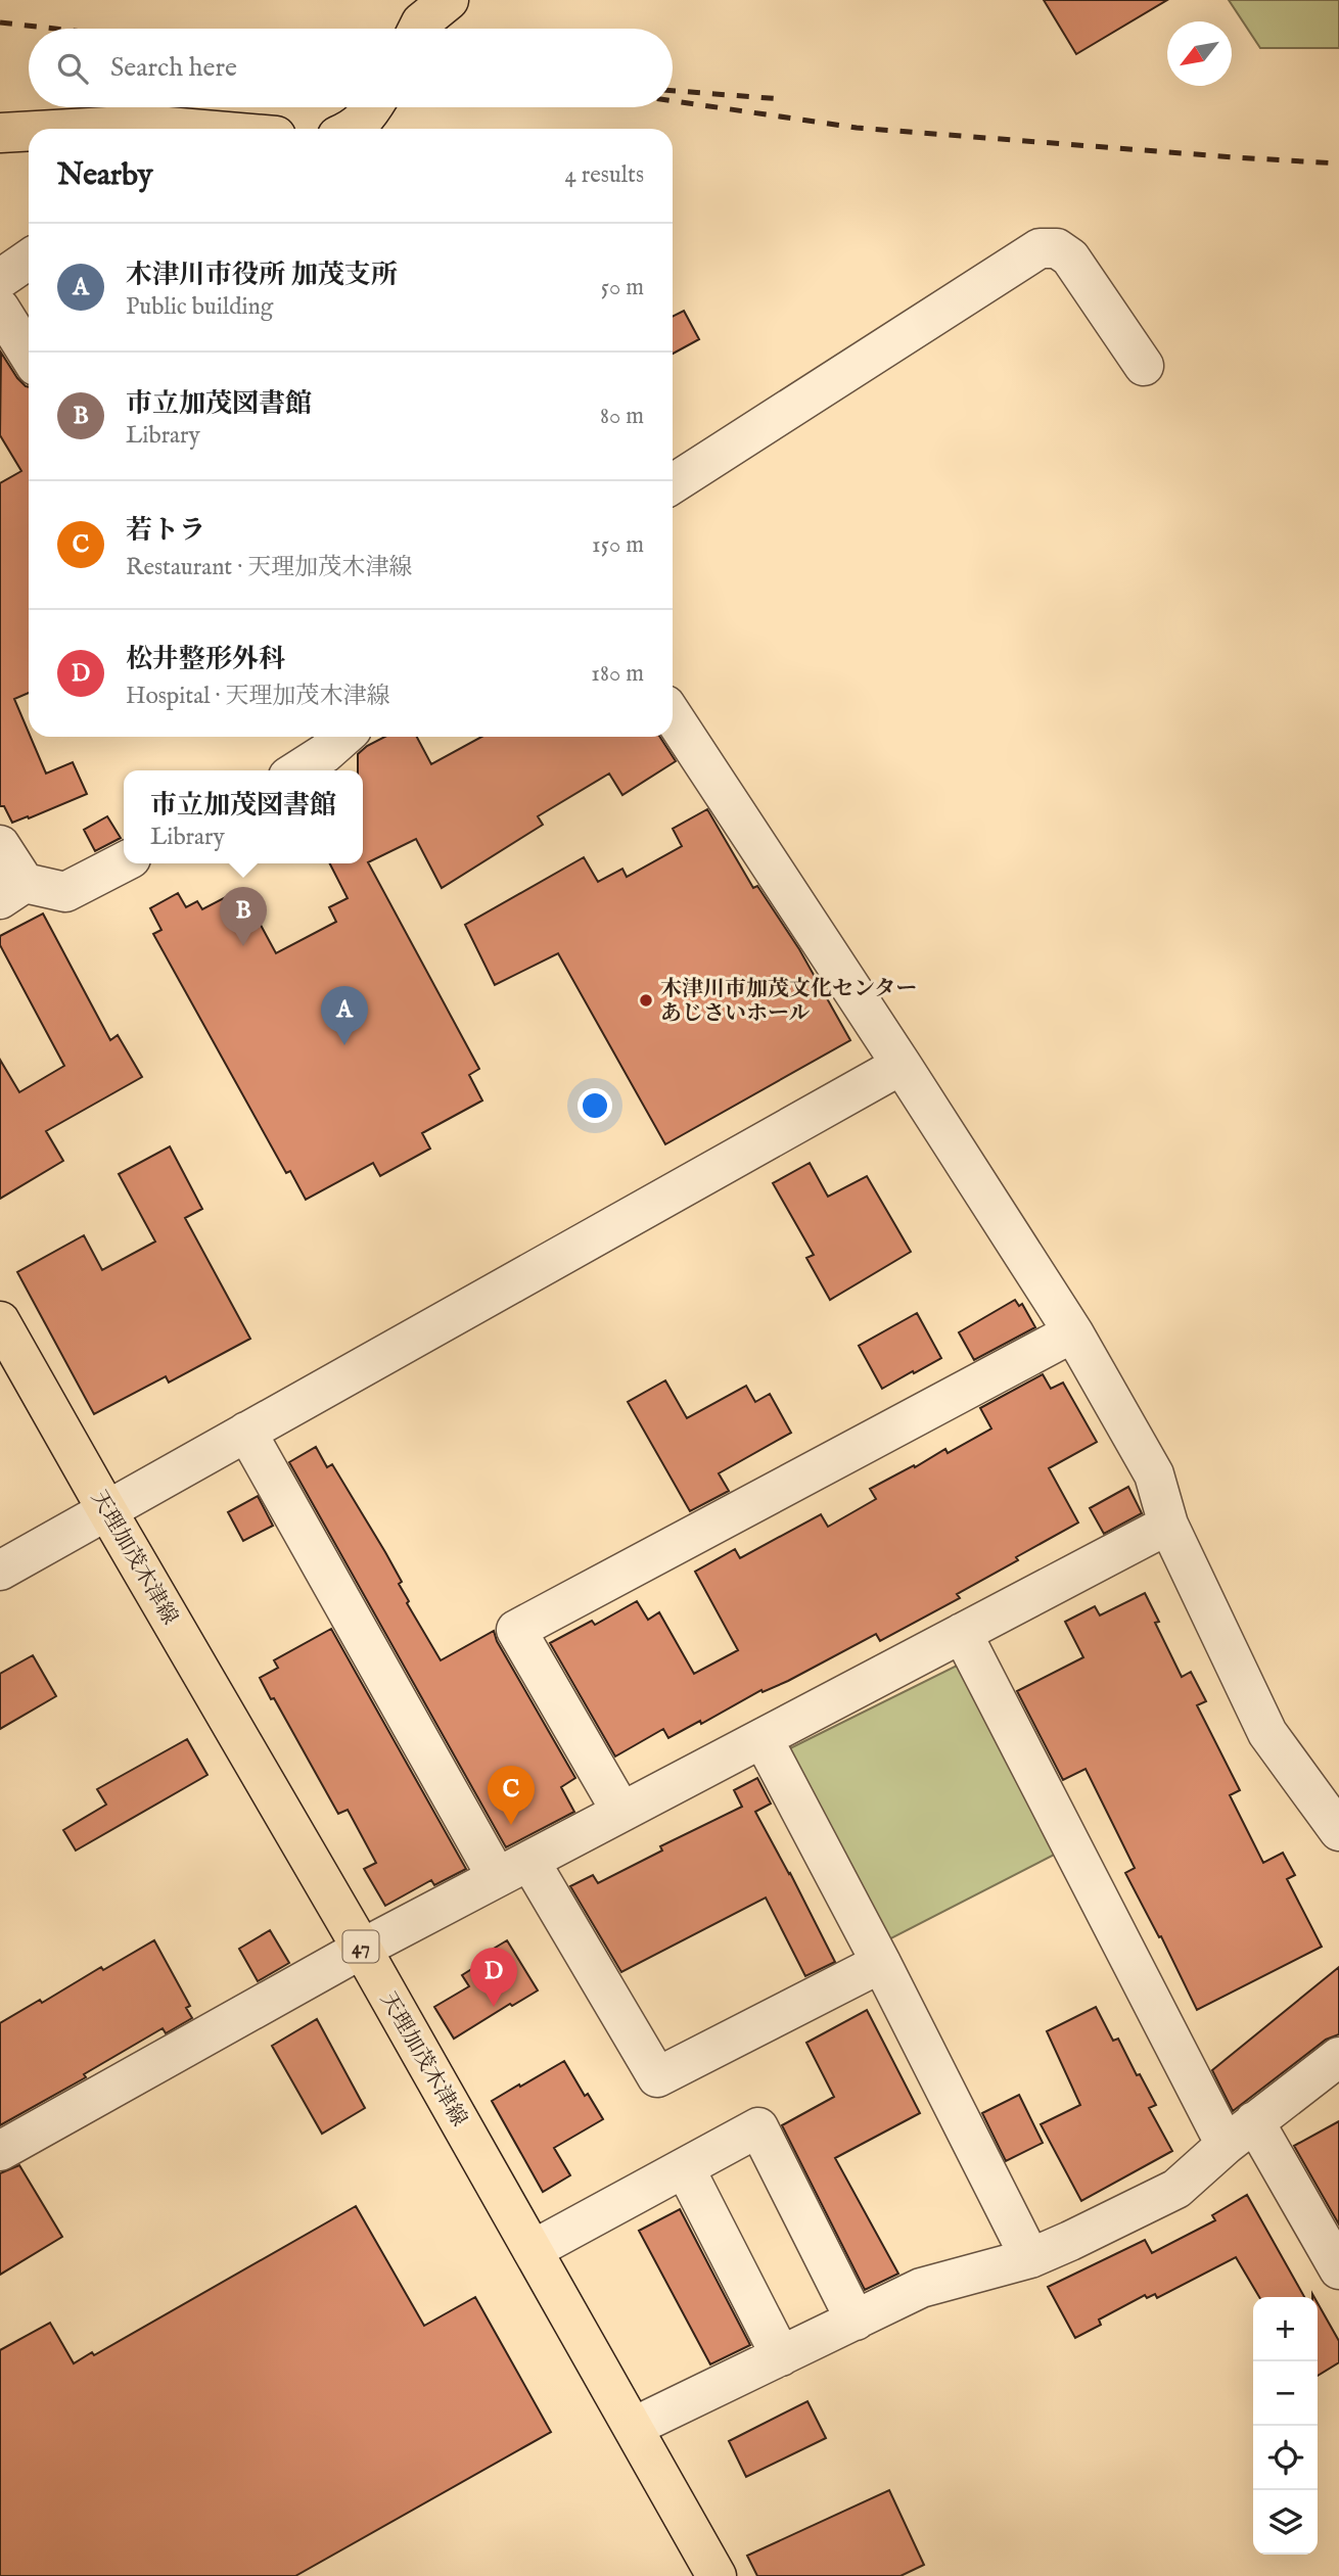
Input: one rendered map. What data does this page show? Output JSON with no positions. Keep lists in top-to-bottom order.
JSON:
{
  "streets": {
    "main road": ["天理加茂木津線", "47"]
  },
  "places": ["木津川市加茂文化センター あじさいホール"],
  "north": "bottom left",
  "page": {
    "search": "Search here",
    "heading": ["Nearby", "4 results"],
    "list": [
      {
        "mark": "A",
        "name": "木津川市役所 加茂支所",
        "note": "Public building",
        "value": "50 m"
      },
      {
        "mark": "B",
        "name": "市立加茂図書館",
        "note": "Library",
        "value": "80 m"
      },
      {
        "mark": "C",
        "name": "若トラ",
        "note": "Restaurant · 天理加茂木津線",
        "value": "150 m"
      },
      {
        "mark": "D",
        "name": "松井整形外科",
        "note": "Hospital · 天理加茂木津線",
        "value": "180 m"
      }
    ],
    "popup": ["市立加茂図書館", "Library"],
    "pins": [
      "B",
      "A",
      "C",
      "D"
    ],
    "map_buttons": ["+", "−"]
  }
}
